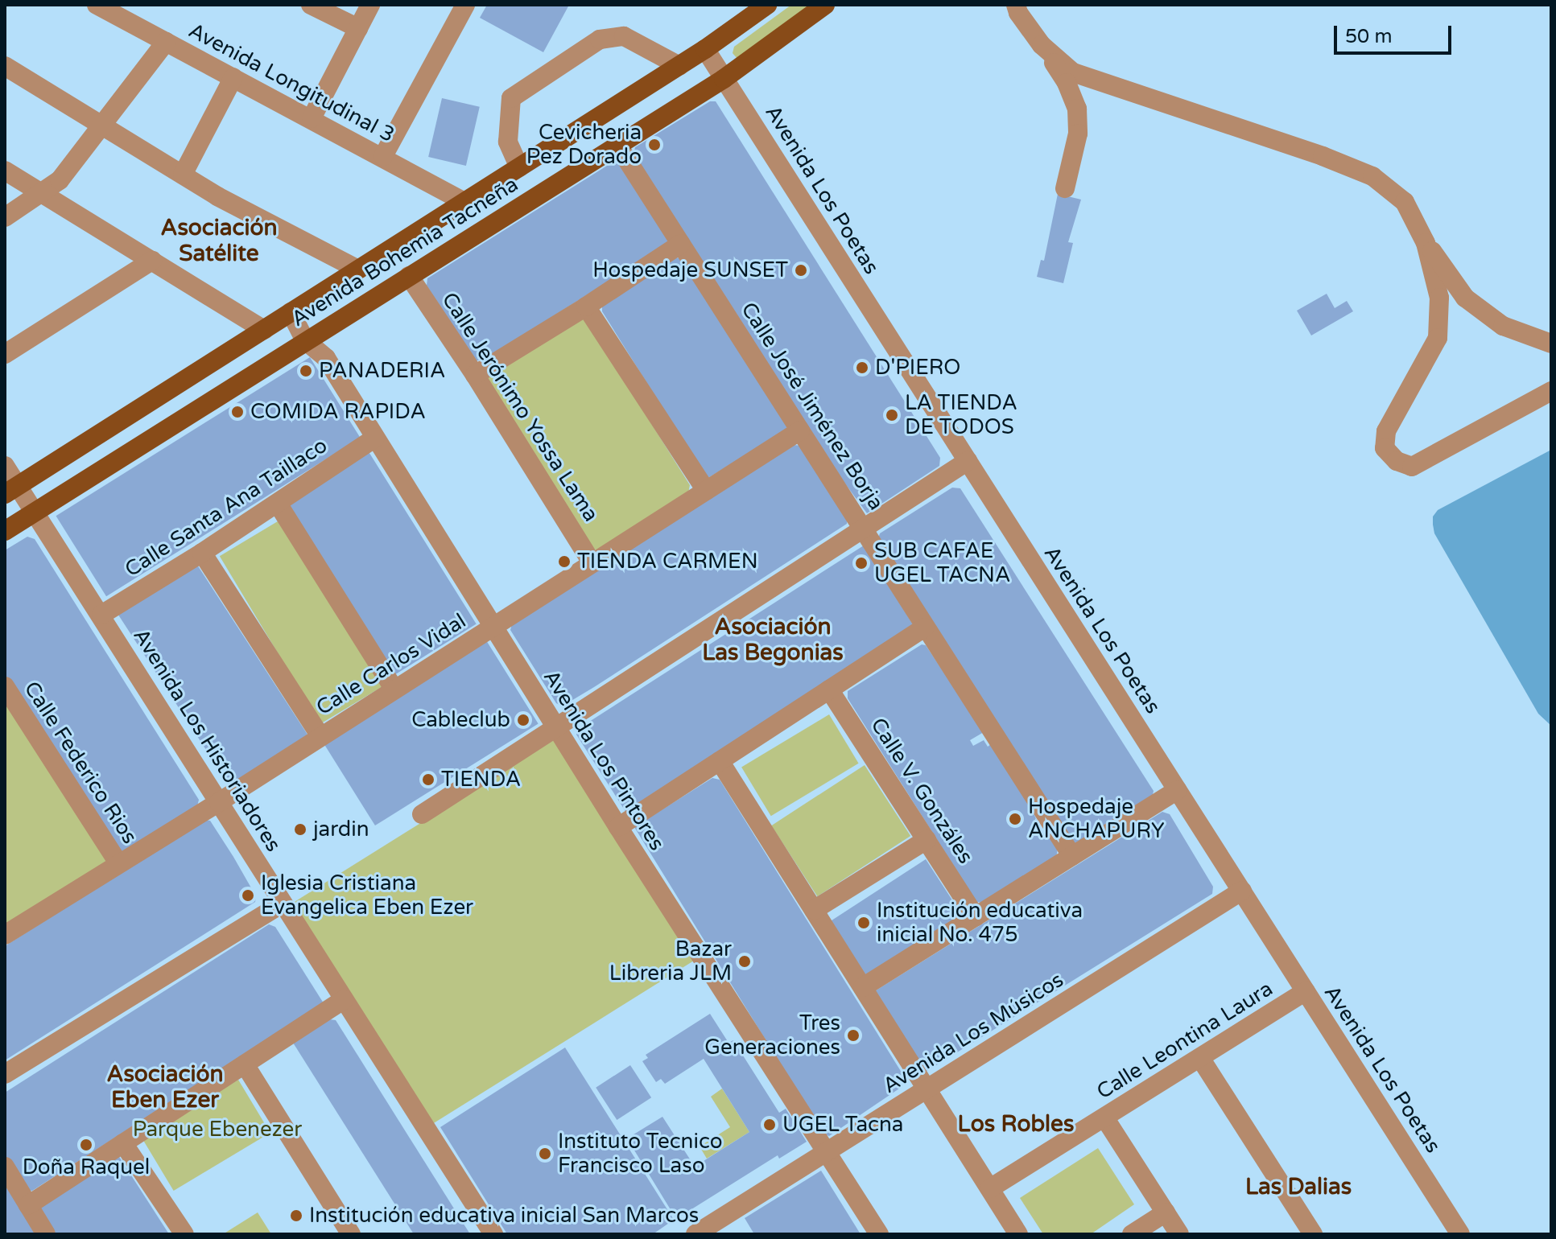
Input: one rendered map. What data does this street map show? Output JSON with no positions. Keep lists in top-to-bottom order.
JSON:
{
  "streets": {
    "main road": ["Avenida Bohemia Tacneña"],
    "street": [
      "Avenida Longitudinal 3",
      "Avenida Los Poetas",
      "Calle José Jiménez Borja",
      "Calle Jerónimo Yossa Lama",
      "Calle Santa Ana Taillaco",
      "Calle Carlos Vidal",
      "Avenida Los Historiadores",
      "Avenida Los Pintores",
      "Calle Federico Rios",
      "Calle V. Gonzáles",
      "Avenida Los Músicos",
      "Calle Leontina Laura"
    ]
  },
  "crossings": [
    ["Avenida Longitudinal 3", "Avenida Bohemia Tacneña"],
    ["Avenida Los Poetas", "Avenida Bohemia Tacneña"],
    ["Avenida Los Poetas", "Avenida Los Músicos"],
    ["Avenida Los Poetas", "Calle Leontina Laura"],
    ["Avenida Bohemia Tacneña", "Calle José Jiménez Borja"],
    ["Avenida Bohemia Tacneña", "Calle Jerónimo Yossa Lama"],
    ["Avenida Bohemia Tacneña", "Avenida Los Historiadores"],
    ["Avenida Bohemia Tacneña", "Avenida Los Pintores"],
    ["Calle José Jiménez Borja", "Calle Carlos Vidal"],
    ["Calle Jerónimo Yossa Lama", "Calle Carlos Vidal"],
    ["Calle Santa Ana Taillaco", "Avenida Los Historiadores"],
    ["Calle Santa Ana Taillaco", "Avenida Los Pintores"],
    ["Calle Carlos Vidal", "Avenida Los Historiadores"],
    ["Calle Carlos Vidal", "Avenida Los Pintores"],
    ["Calle Carlos Vidal", "Calle Federico Rios"],
    ["Avenida Los Pintores", "Avenida Los Músicos"]
  ],
  "districts": [
    "Asociación Satélite",
    "Asociación Las Begonias",
    "Asociación Eben Ezer",
    "Los Robles",
    "Las Dalias"
  ],
  "parks": ["Parque Ebenezer"],
  "places": [
    "Cevicheria Pez Dorado",
    "Hospedaje SUNSET",
    "D'PIERO",
    "PANADERIA",
    "COMIDA RAPIDA",
    "LA TIENDA DE TODOS",
    "TIENDA CARMEN",
    "SUB CAFAE UGEL TACNA",
    "Cableclub",
    "TIENDA",
    "Hospedaje ANCHAPURY",
    "jardin",
    "Iglesia Cristiana Evangelica Eben Ezer",
    "Institución educativa inicial No. 475",
    "Bazar Libreria JLM",
    "Tres Generaciones",
    "UGEL Tacna",
    "Doña Raquel",
    "Instituto Tecnico Francisco Laso",
    "Institución educativa inicial San Marcos"
  ],
  "scale_bar": "50 m"
}
